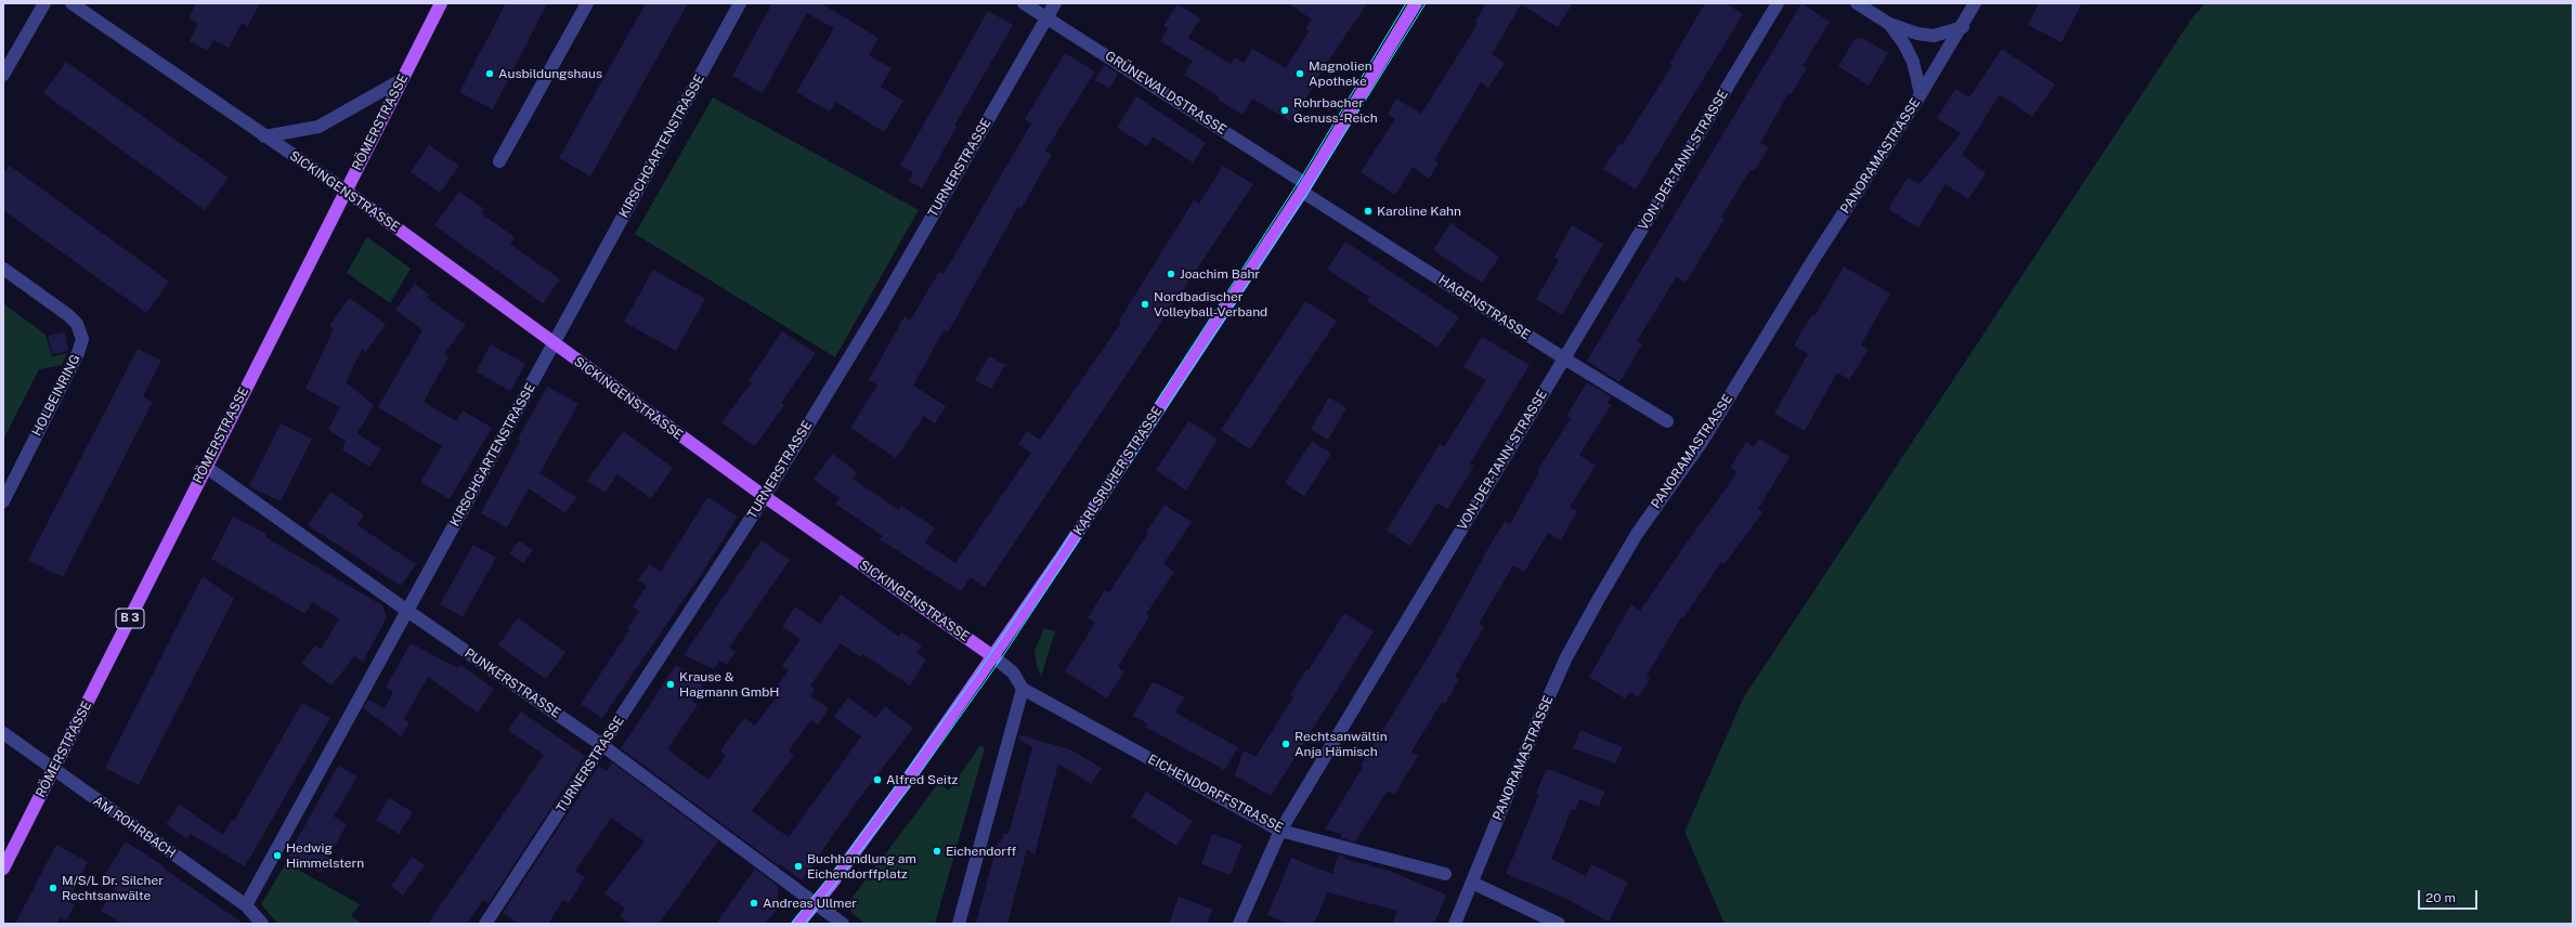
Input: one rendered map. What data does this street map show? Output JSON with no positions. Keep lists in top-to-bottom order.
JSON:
{
  "streets": {
    "main road": [
      "RÖMERSTRASSE",
      "SICKINGENSTRASSE",
      "KARLSRUHER STRASSE",
      "B 3"
    ],
    "street": [
      "GRÜNEWALDSTRASSE",
      "KIRSCHGARTENSTRASSE",
      "PANORAMASTRASSE",
      "VON-DER-TANN-STRASSE",
      "TURNERSTRASSE",
      "HAGENSTRASSE",
      "HOLBEINRING",
      "PUNKERSTRASSE",
      "EICHENDORFFSTRASSE",
      "AM ROHRBACH"
    ]
  },
  "crossings": [
    ["GRÜNEWALDSTRASSE", "TURNERSTRASSE"],
    ["GRÜNEWALDSTRASSE", "HAGENSTRASSE"],
    ["GRÜNEWALDSTRASSE", "KARLSRUHER STRASSE"],
    ["RÖMERSTRASSE", "SICKINGENSTRASSE"],
    ["RÖMERSTRASSE", "PUNKERSTRASSE"],
    ["RÖMERSTRASSE", "AM ROHRBACH"],
    ["KIRSCHGARTENSTRASSE", "SICKINGENSTRASSE"],
    ["KIRSCHGARTENSTRASSE", "PUNKERSTRASSE"],
    ["KIRSCHGARTENSTRASSE", "AM ROHRBACH"],
    ["VON-DER-TANN-STRASSE", "HAGENSTRASSE"],
    ["VON-DER-TANN-STRASSE", "EICHENDORFFSTRASSE"],
    ["TURNERSTRASSE", "SICKINGENSTRASSE"],
    ["TURNERSTRASSE", "PUNKERSTRASSE"],
    ["SICKINGENSTRASSE", "KARLSRUHER STRASSE"],
    ["HAGENSTRASSE", "KARLSRUHER STRASSE"],
    ["KARLSRUHER STRASSE", "PUNKERSTRASSE"]
  ],
  "places": [
    "Ausbildungshaus",
    "Magnolien Apotheke",
    "Rohrbacher Genuss-Reich",
    "Karoline Kahn",
    "Joachim Bahr",
    "Nordbadischer Volleyball-Verband",
    "Krause & Hagmann GmbH",
    "Rechtsanwältin Anja Hämisch",
    "Alfred Seitz",
    "Eichendorff",
    "Hedwig Himmelstern",
    "Buchhandlung am Eichendorffplatz",
    "M/S/L Dr. Silcher Rechtsanwälte",
    "Andreas Ullmer"
  ],
  "scale_bar": "20 m"
}
